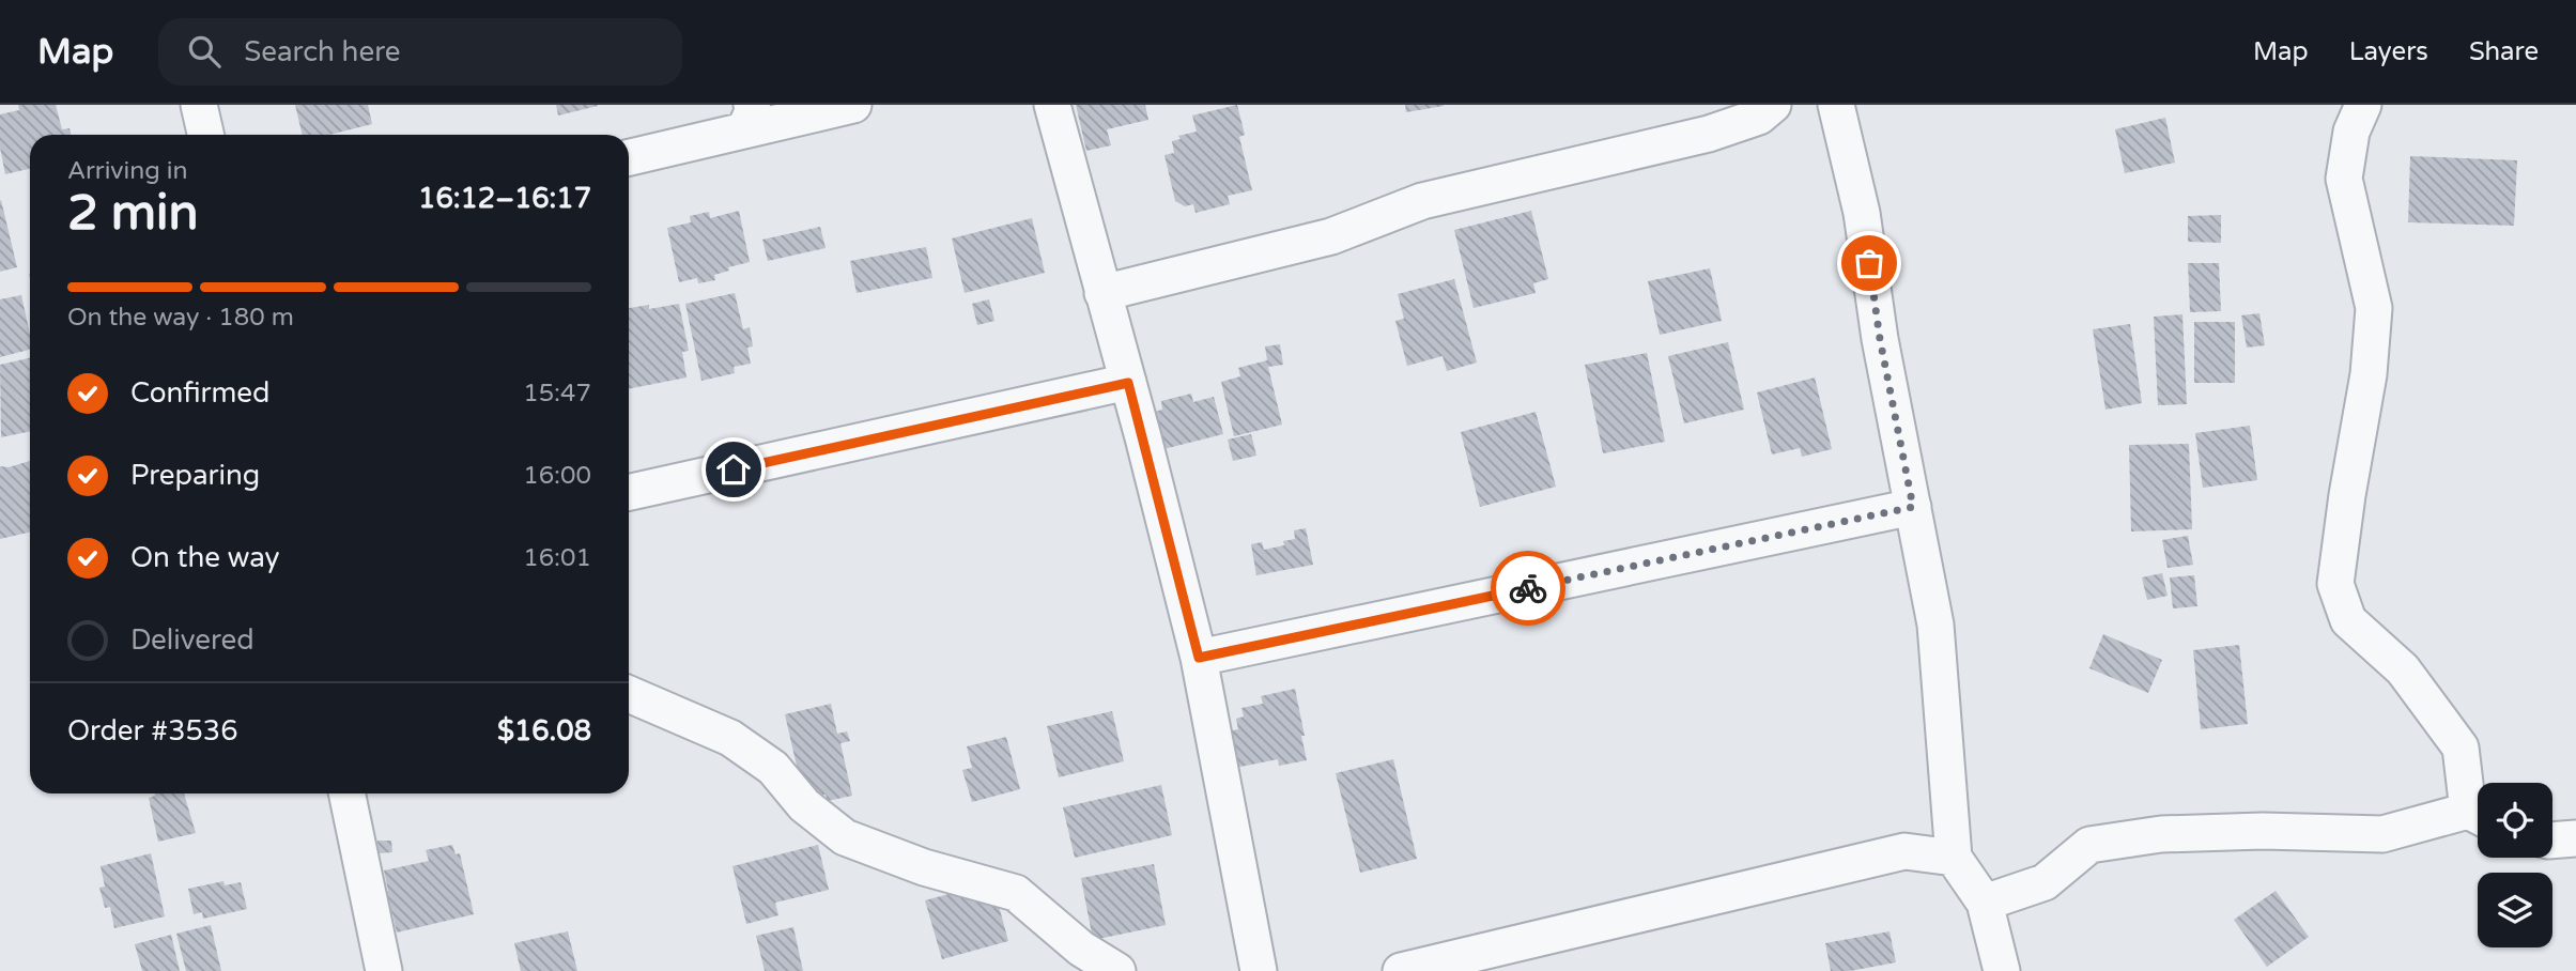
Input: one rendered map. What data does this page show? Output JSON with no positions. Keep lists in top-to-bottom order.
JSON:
{
  "page": {
    "header": "Map",
    "search": "Search here",
    "nav": ["Map", "Layers", "Share"],
    "heading": ["2 min", "Arriving in", "16:12–16:17"],
    "panel": ["Order #3536", "$16.08"],
    "bar": "On the way · 180 m",
    "list": [
      ["Confirmed", "15:47"],
      ["Preparing", "16:00"],
      ["On the way", "16:01"],
      "Delivered"
    ]
  }
}
